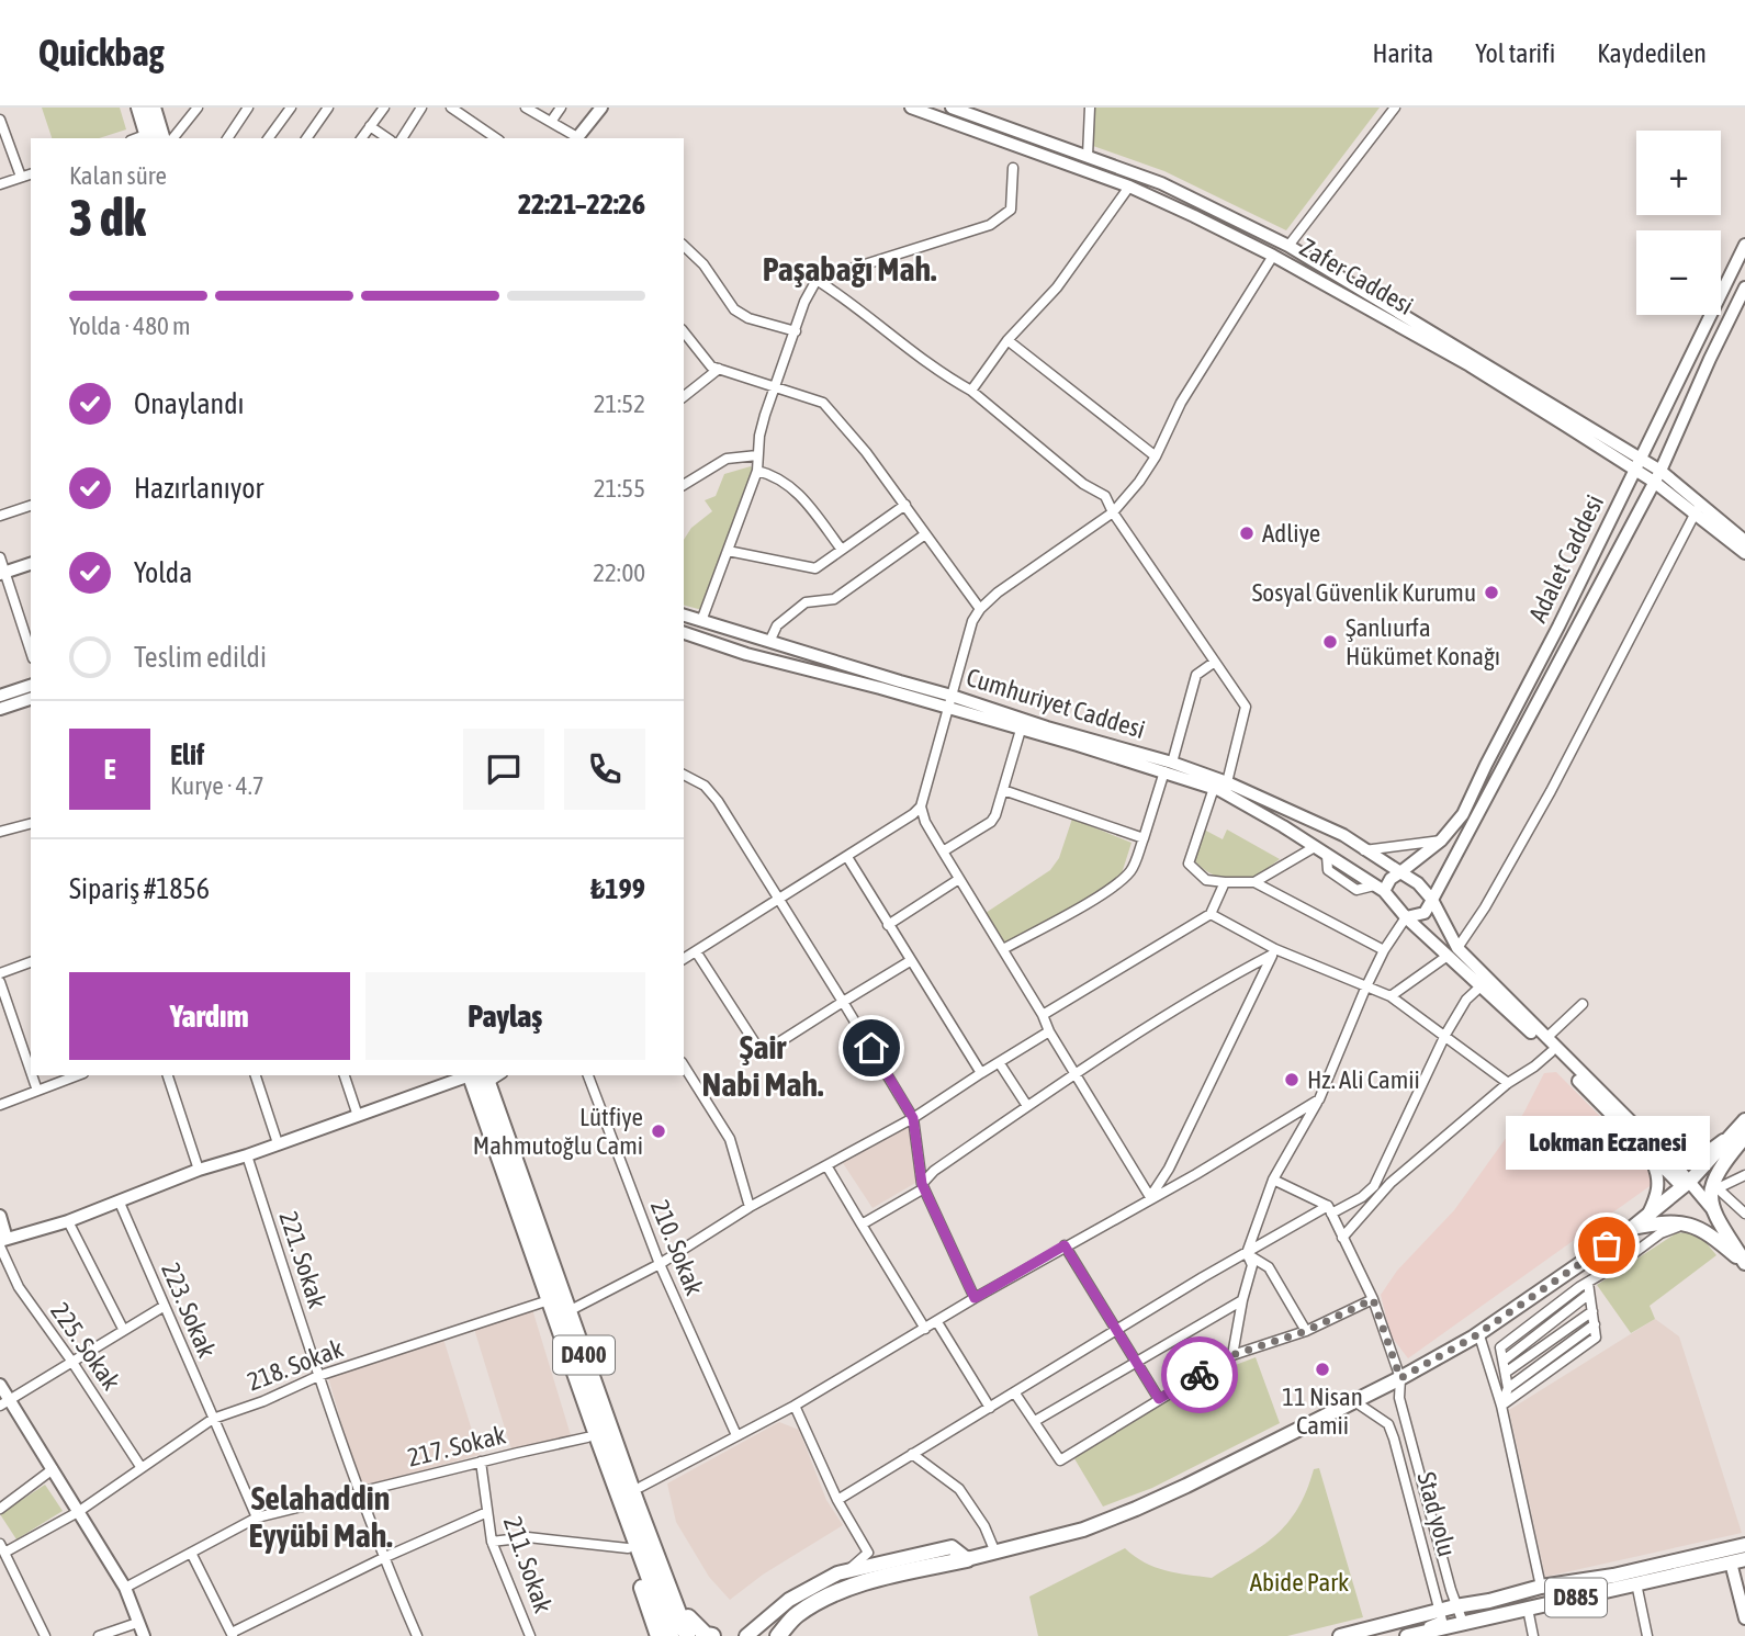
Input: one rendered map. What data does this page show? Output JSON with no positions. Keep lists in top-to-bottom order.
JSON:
{
  "streets": {
    "highway": ["D400"],
    "main road": [
      "Zafer Caddesi",
      "Adalet Caddesi",
      "Cumhuriyet Caddesi",
      "D885"
    ],
    "street": [
      "210. Sokak",
      "221. Sokak",
      "223. Sokak",
      "225. Sokak",
      "218. Sokak",
      "217. Sokak",
      "Stad yolu",
      "211. Sokak"
    ]
  },
  "crossings": [
    ["Zafer Caddesi", "Adalet Caddesi"],
    ["Adalet Caddesi", "Cumhuriyet Caddesi"],
    ["221. Sokak", "218. Sokak"],
    ["221. Sokak", "217. Sokak"],
    ["223. Sokak", "218. Sokak"],
    ["223. Sokak", "217. Sokak"],
    ["225. Sokak", "218. Sokak"],
    ["D400", "218. Sokak"],
    ["217. Sokak", "211. Sokak"]
  ],
  "districts": ["Paşabağı Mah.", "Şair Nabi Mah.", "Selahaddin Eyyübi Mah."],
  "parks": ["Abide Park"],
  "places": [
    "Adliye",
    "Sosyal Güvenlik Kurumu",
    "Şanlıurfa Hükümet Konağı",
    "Hz. Ali Camii",
    "Lütfiye Mahmutoğlu Cami",
    "Lokman Eczanesi",
    "11 Nisan Camii"
  ],
  "page": {
    "header": "Quickbag",
    "nav": ["Harita", "Yol tarifi", "Kaydedilen"],
    "map_buttons": ["+", "−"],
    "heading": ["3 dk", "Kalan süre", "22:21–22:26"],
    "panel": [
      "Elif",
      "Kurye · 4.7",
      "Sipariş #1856",
      "₺199"
    ],
    "bar": "Yolda · 480 m",
    "list": [
      ["Onaylandı", "21:52"],
      ["Hazırlanıyor", "21:55"],
      ["Yolda", "22:00"],
      "Teslim edildi"
    ],
    "round": "E",
    "buttons": ["Yardım", "Paylaş"],
    "bubble": "Lokman Eczanesi"
  }
}
